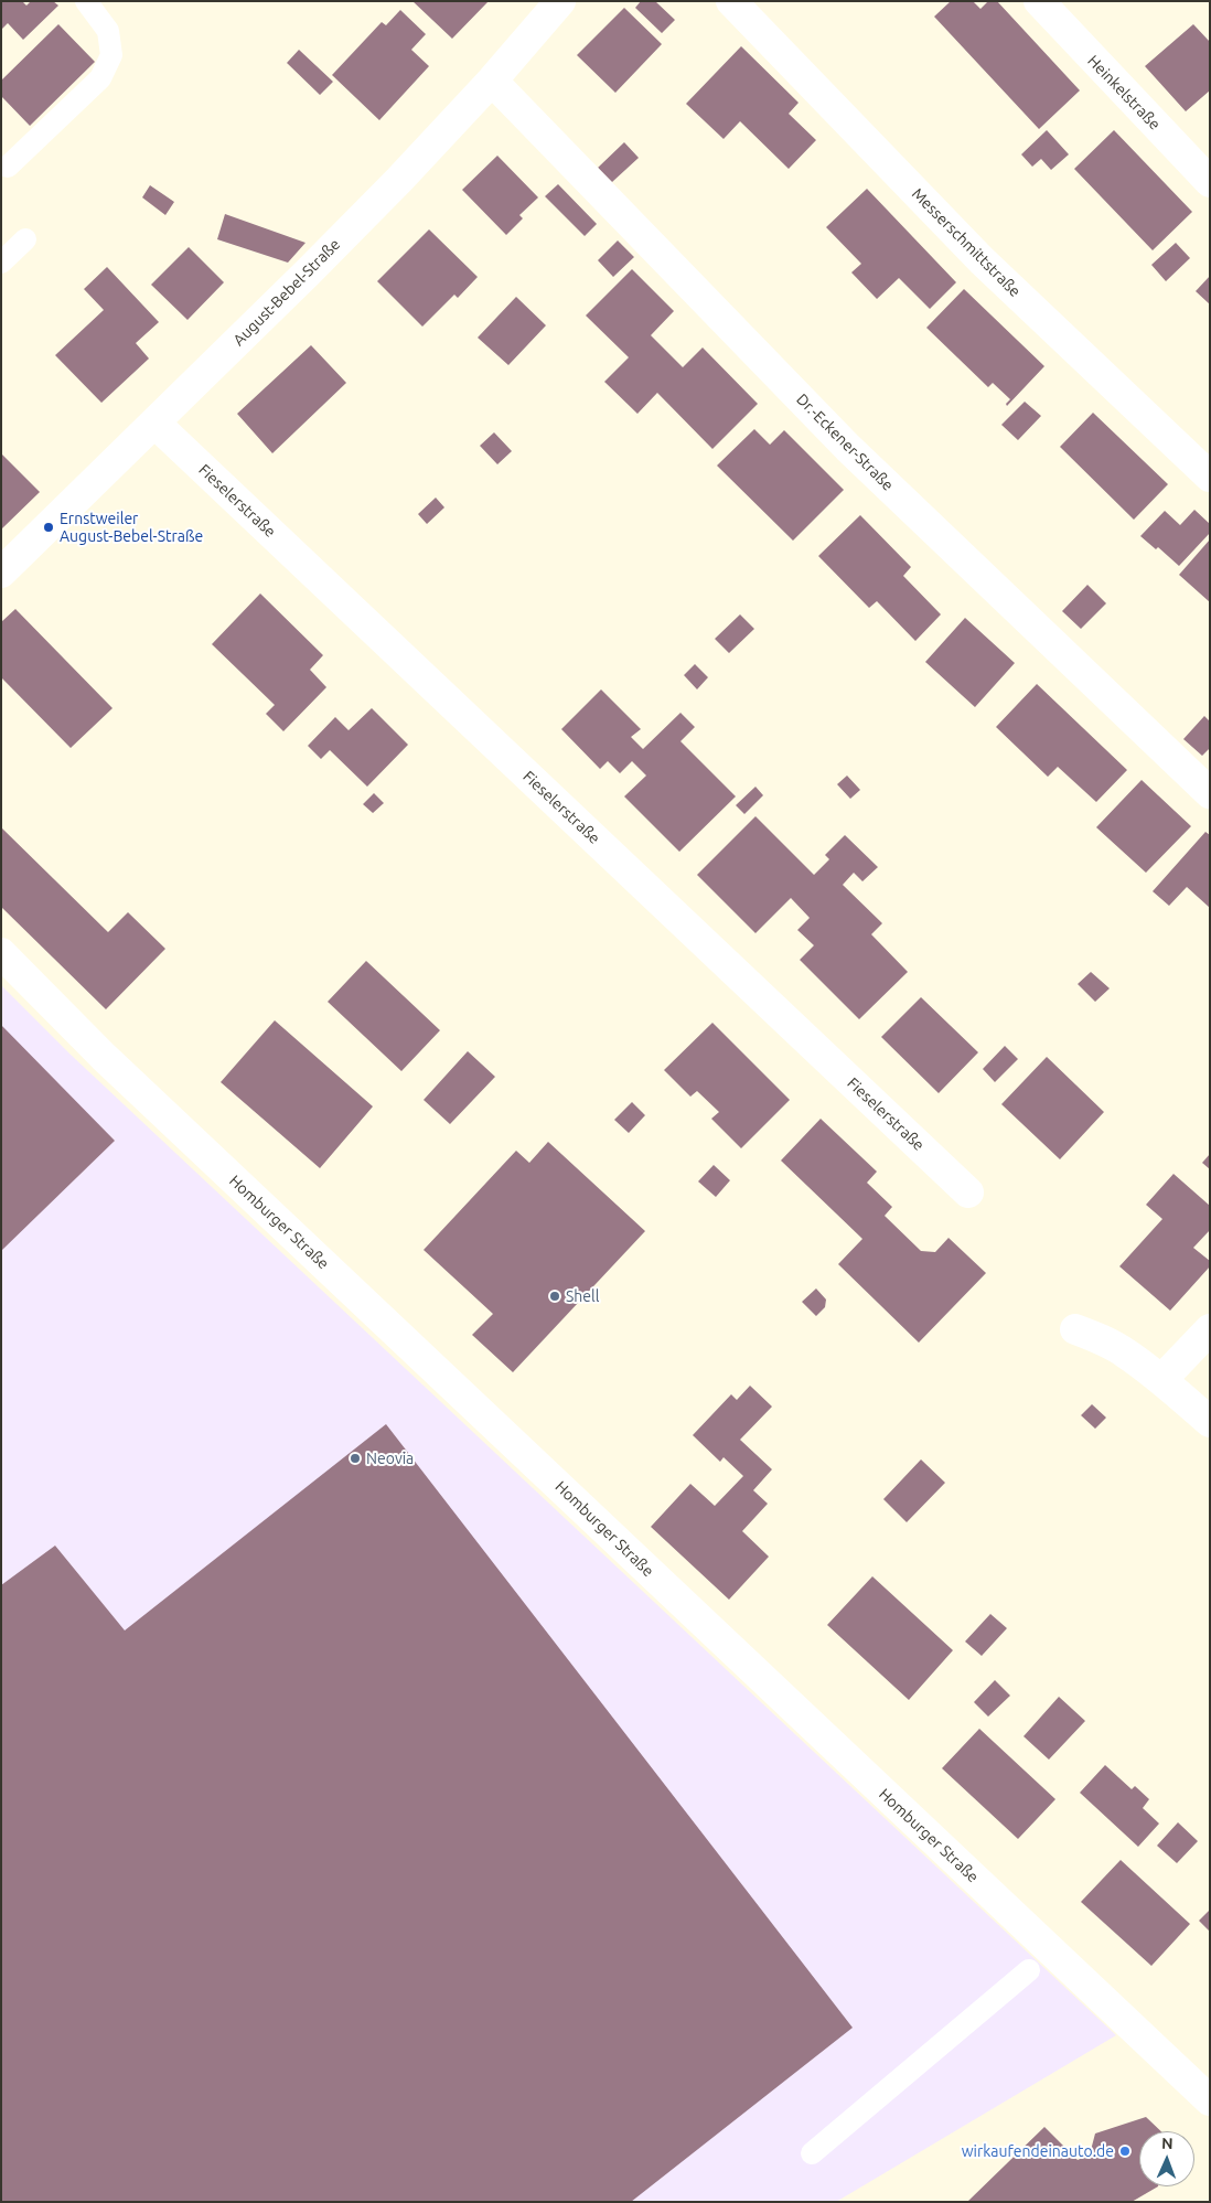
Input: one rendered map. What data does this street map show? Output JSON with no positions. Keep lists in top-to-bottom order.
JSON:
{
  "streets": {
    "street": [
      "Heinkelstraße",
      "Messerschmittstraße",
      "August-Bebel-Straße",
      "Dr.-Eckener-Straße",
      "Fieselerstraße",
      "Homburger Straße"
    ]
  },
  "crossings": [
    ["August-Bebel-Straße", "Dr.-Eckener-Straße"],
    ["August-Bebel-Straße", "Fieselerstraße"]
  ],
  "places": [
    "Ernstweiler August-Bebel-Straße",
    "Shell",
    "Neovia",
    "wirkaufendeinauto.de"
  ],
  "north": "top"
}
